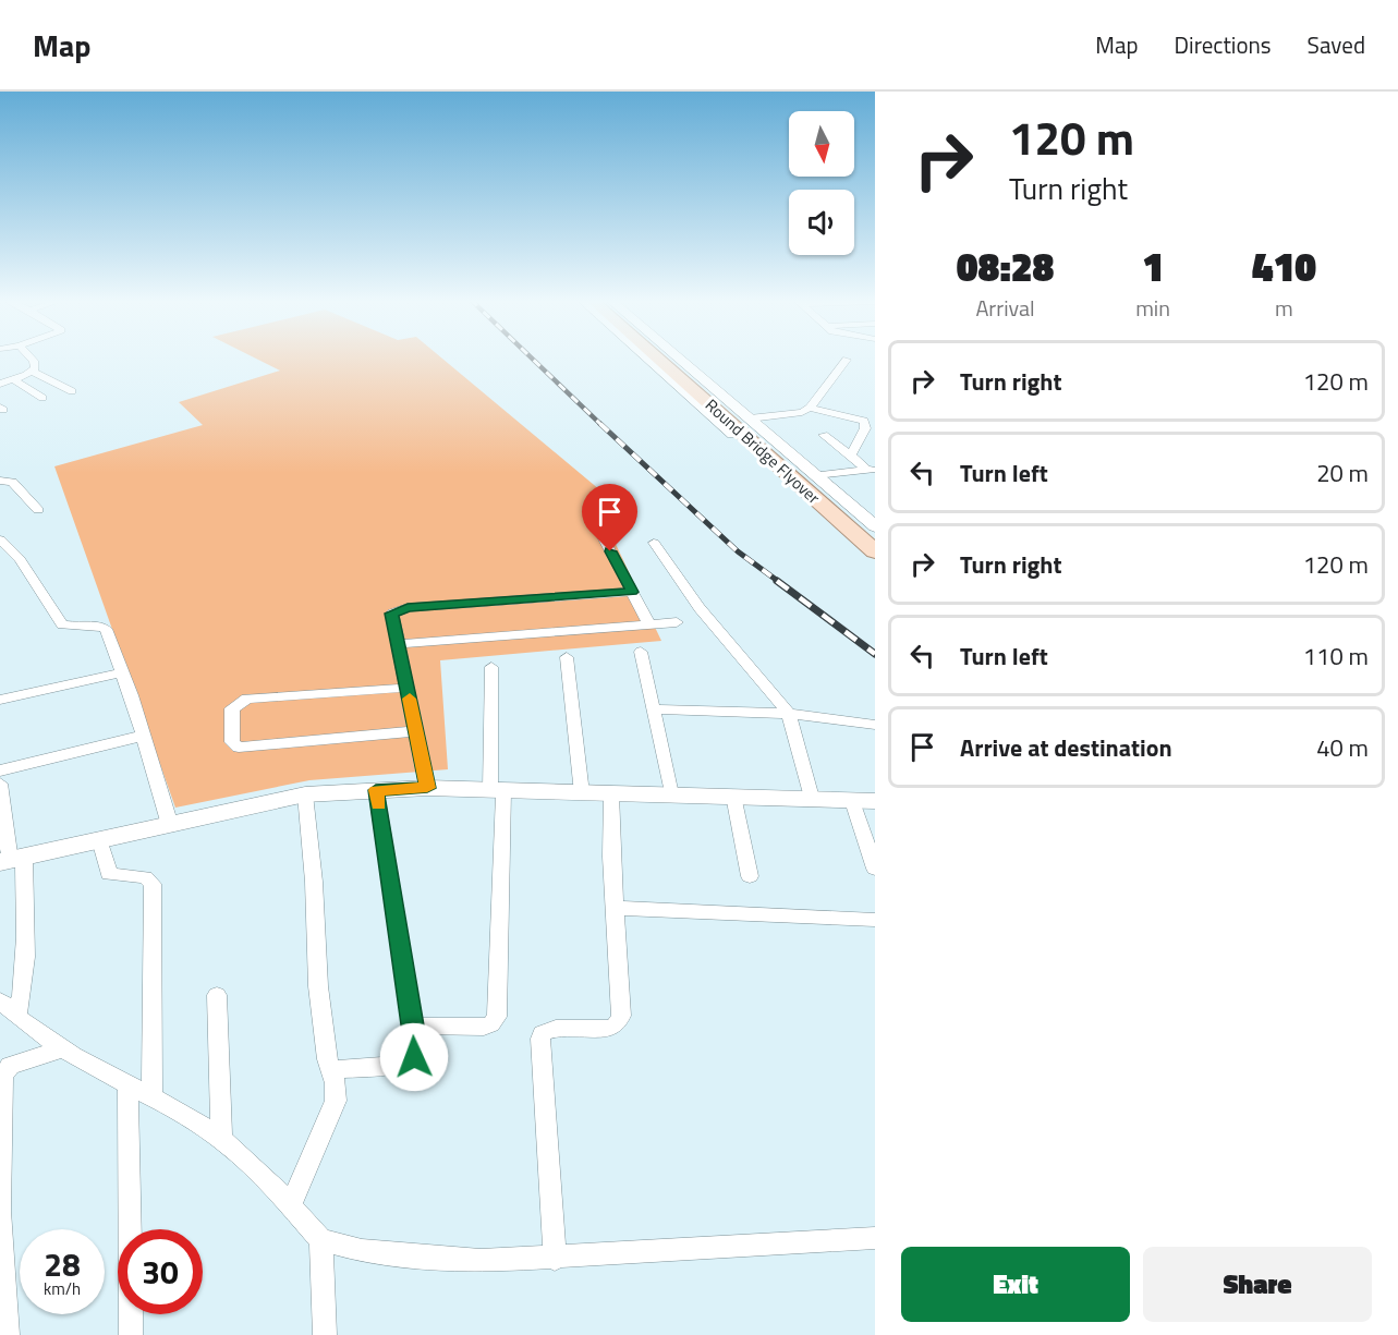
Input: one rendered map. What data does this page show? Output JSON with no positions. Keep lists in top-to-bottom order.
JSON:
{
  "streets": {
    "main road": ["Round Bridge Flyover"]
  },
  "north": "bottom",
  "page": {
    "header": "Map",
    "nav": ["Map", "Directions", "Saved"],
    "turn": ["120 m", "Turn right"],
    "eta": [
      "08:28",
      "Arrival",
      "1",
      "min",
      "410",
      "m"
    ],
    "list": [
      {
        "name": "Turn right",
        "value": "120 m"
      },
      {
        "name": "Turn left",
        "value": "20 m"
      },
      {
        "name": "Turn right",
        "value": "120 m"
      },
      {
        "name": "Turn left",
        "value": "110 m"
      },
      {
        "name": "Arrive at destination",
        "value": "40 m"
      }
    ],
    "speed": "28 km/h",
    "limit": "30",
    "buttons": ["Exit", "Share"]
  }
}
